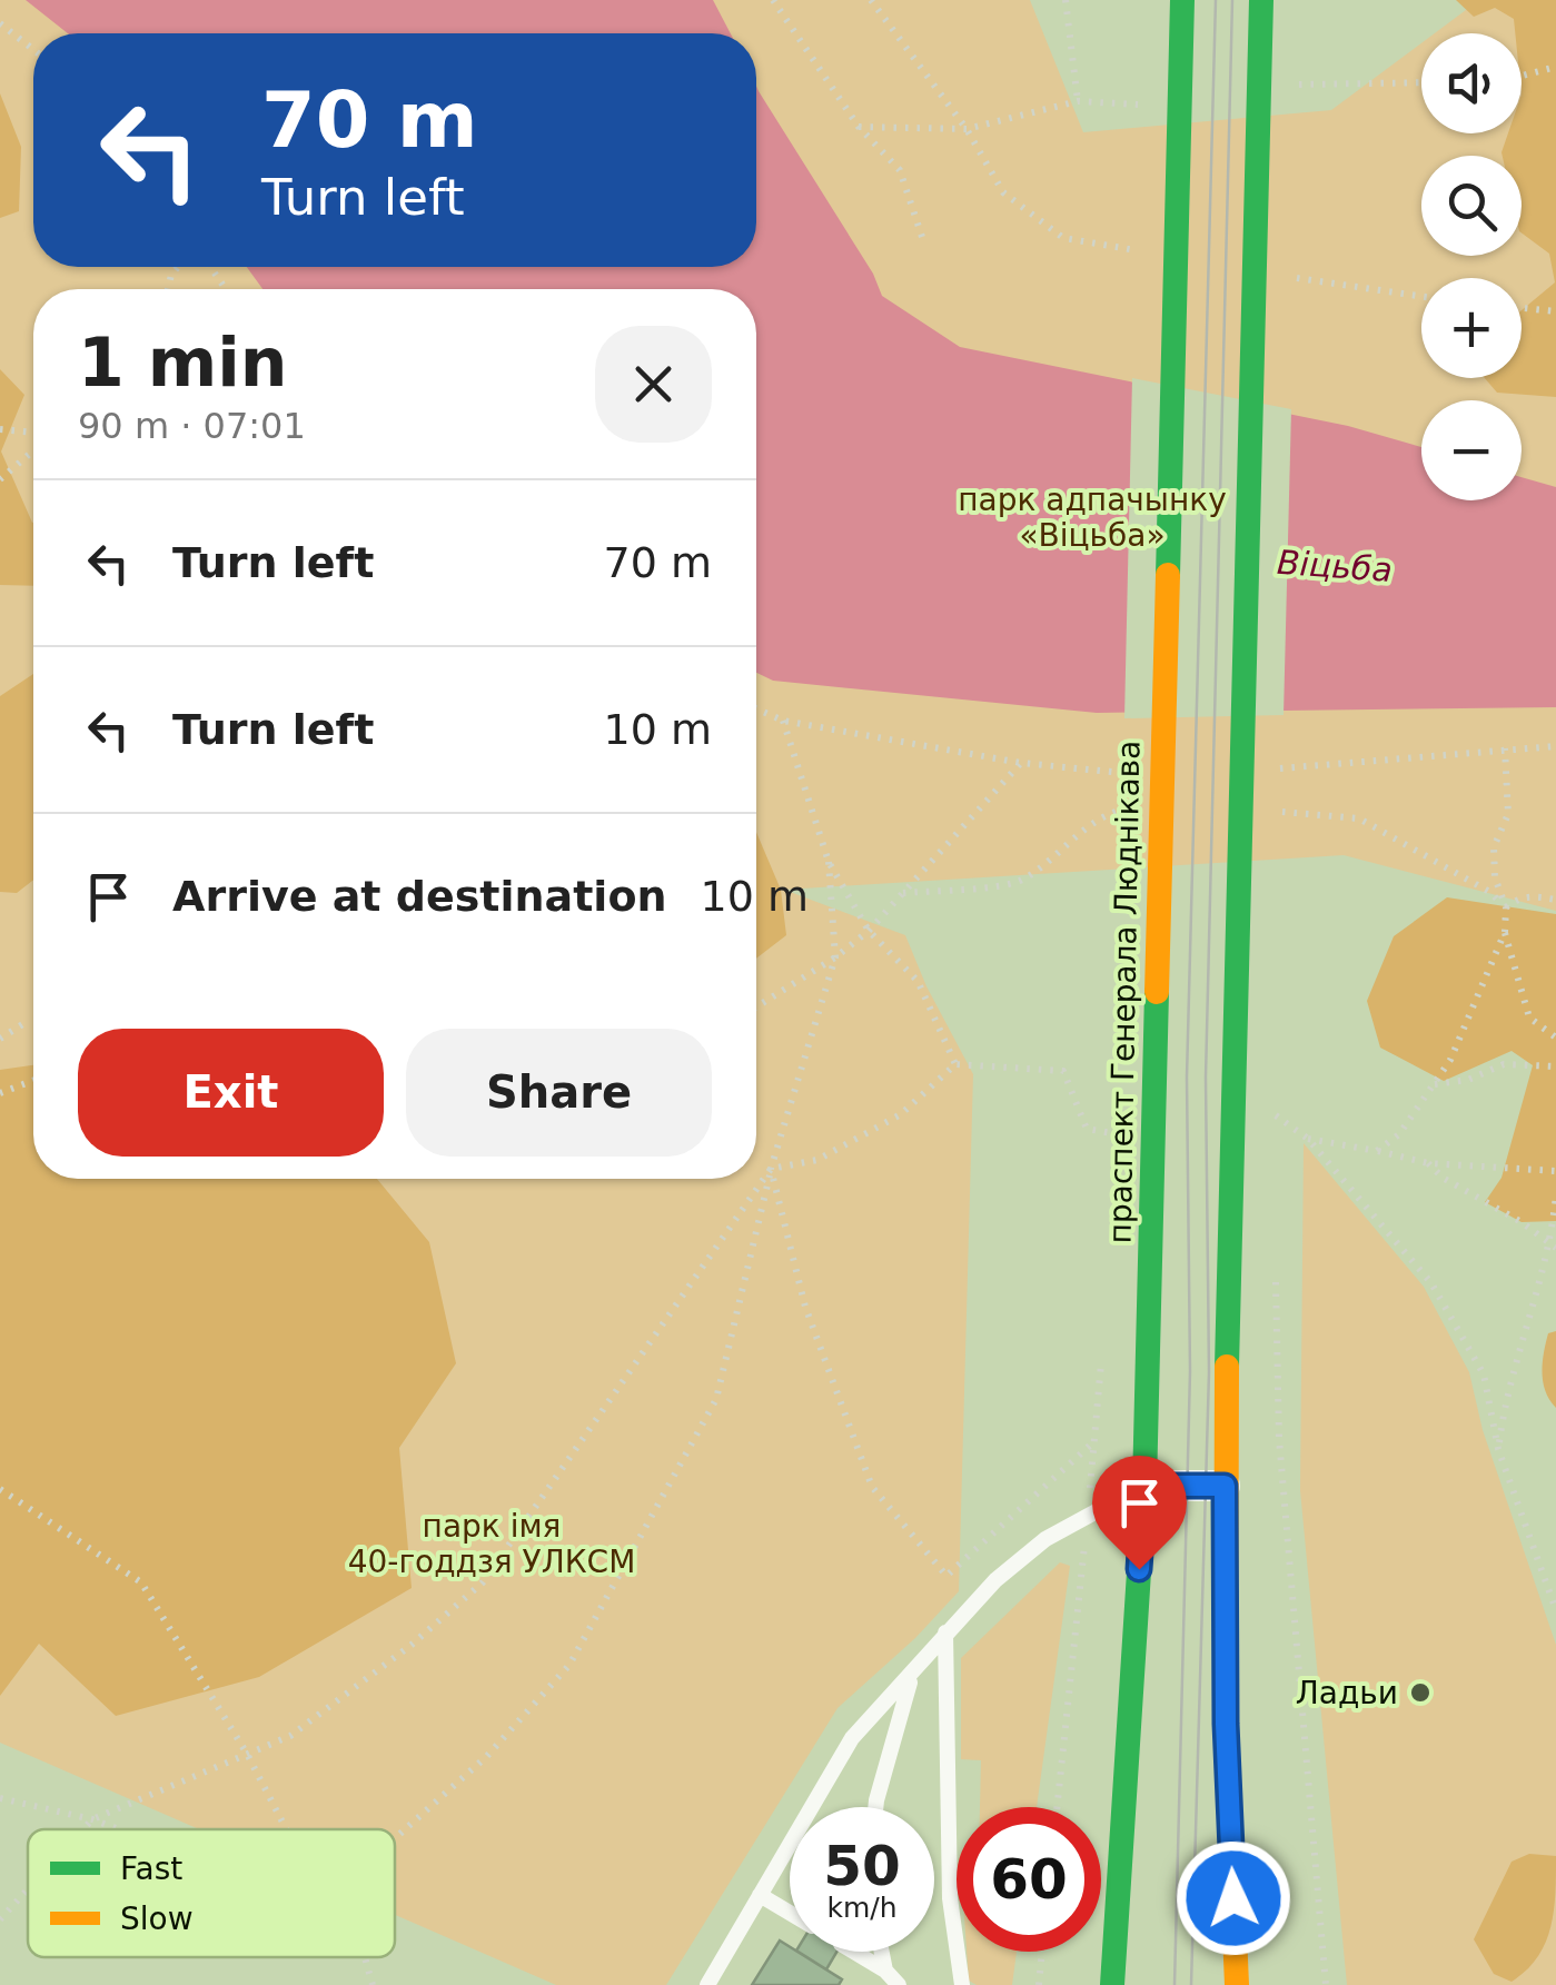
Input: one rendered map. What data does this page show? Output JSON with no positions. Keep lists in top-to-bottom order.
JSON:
{
  "streets": {
    "main road": ["праспект Генерала Люднікава"]
  },
  "water": ["Віцьба"],
  "parks": ["парк адпачынку «Віцьба»", "парк імя 40-годдзя УЛКСМ"],
  "places": ["Ладьи"],
  "legend": ["Fast", "Slow"],
  "page": {
    "map_buttons": ["+", "−"],
    "turn": ["70 m", "Turn left"],
    "heading": ["1 min", "90 m · 07:01"],
    "list": [
      {
        "name": "Turn left",
        "value": "70 m"
      },
      {
        "name": "Turn left",
        "value": "10 m"
      },
      {
        "name": "Arrive at destination",
        "value": "10 m"
      }
    ],
    "buttons": ["Exit", "Share"],
    "speed": "50 km/h",
    "limit": "60"
  }
}
